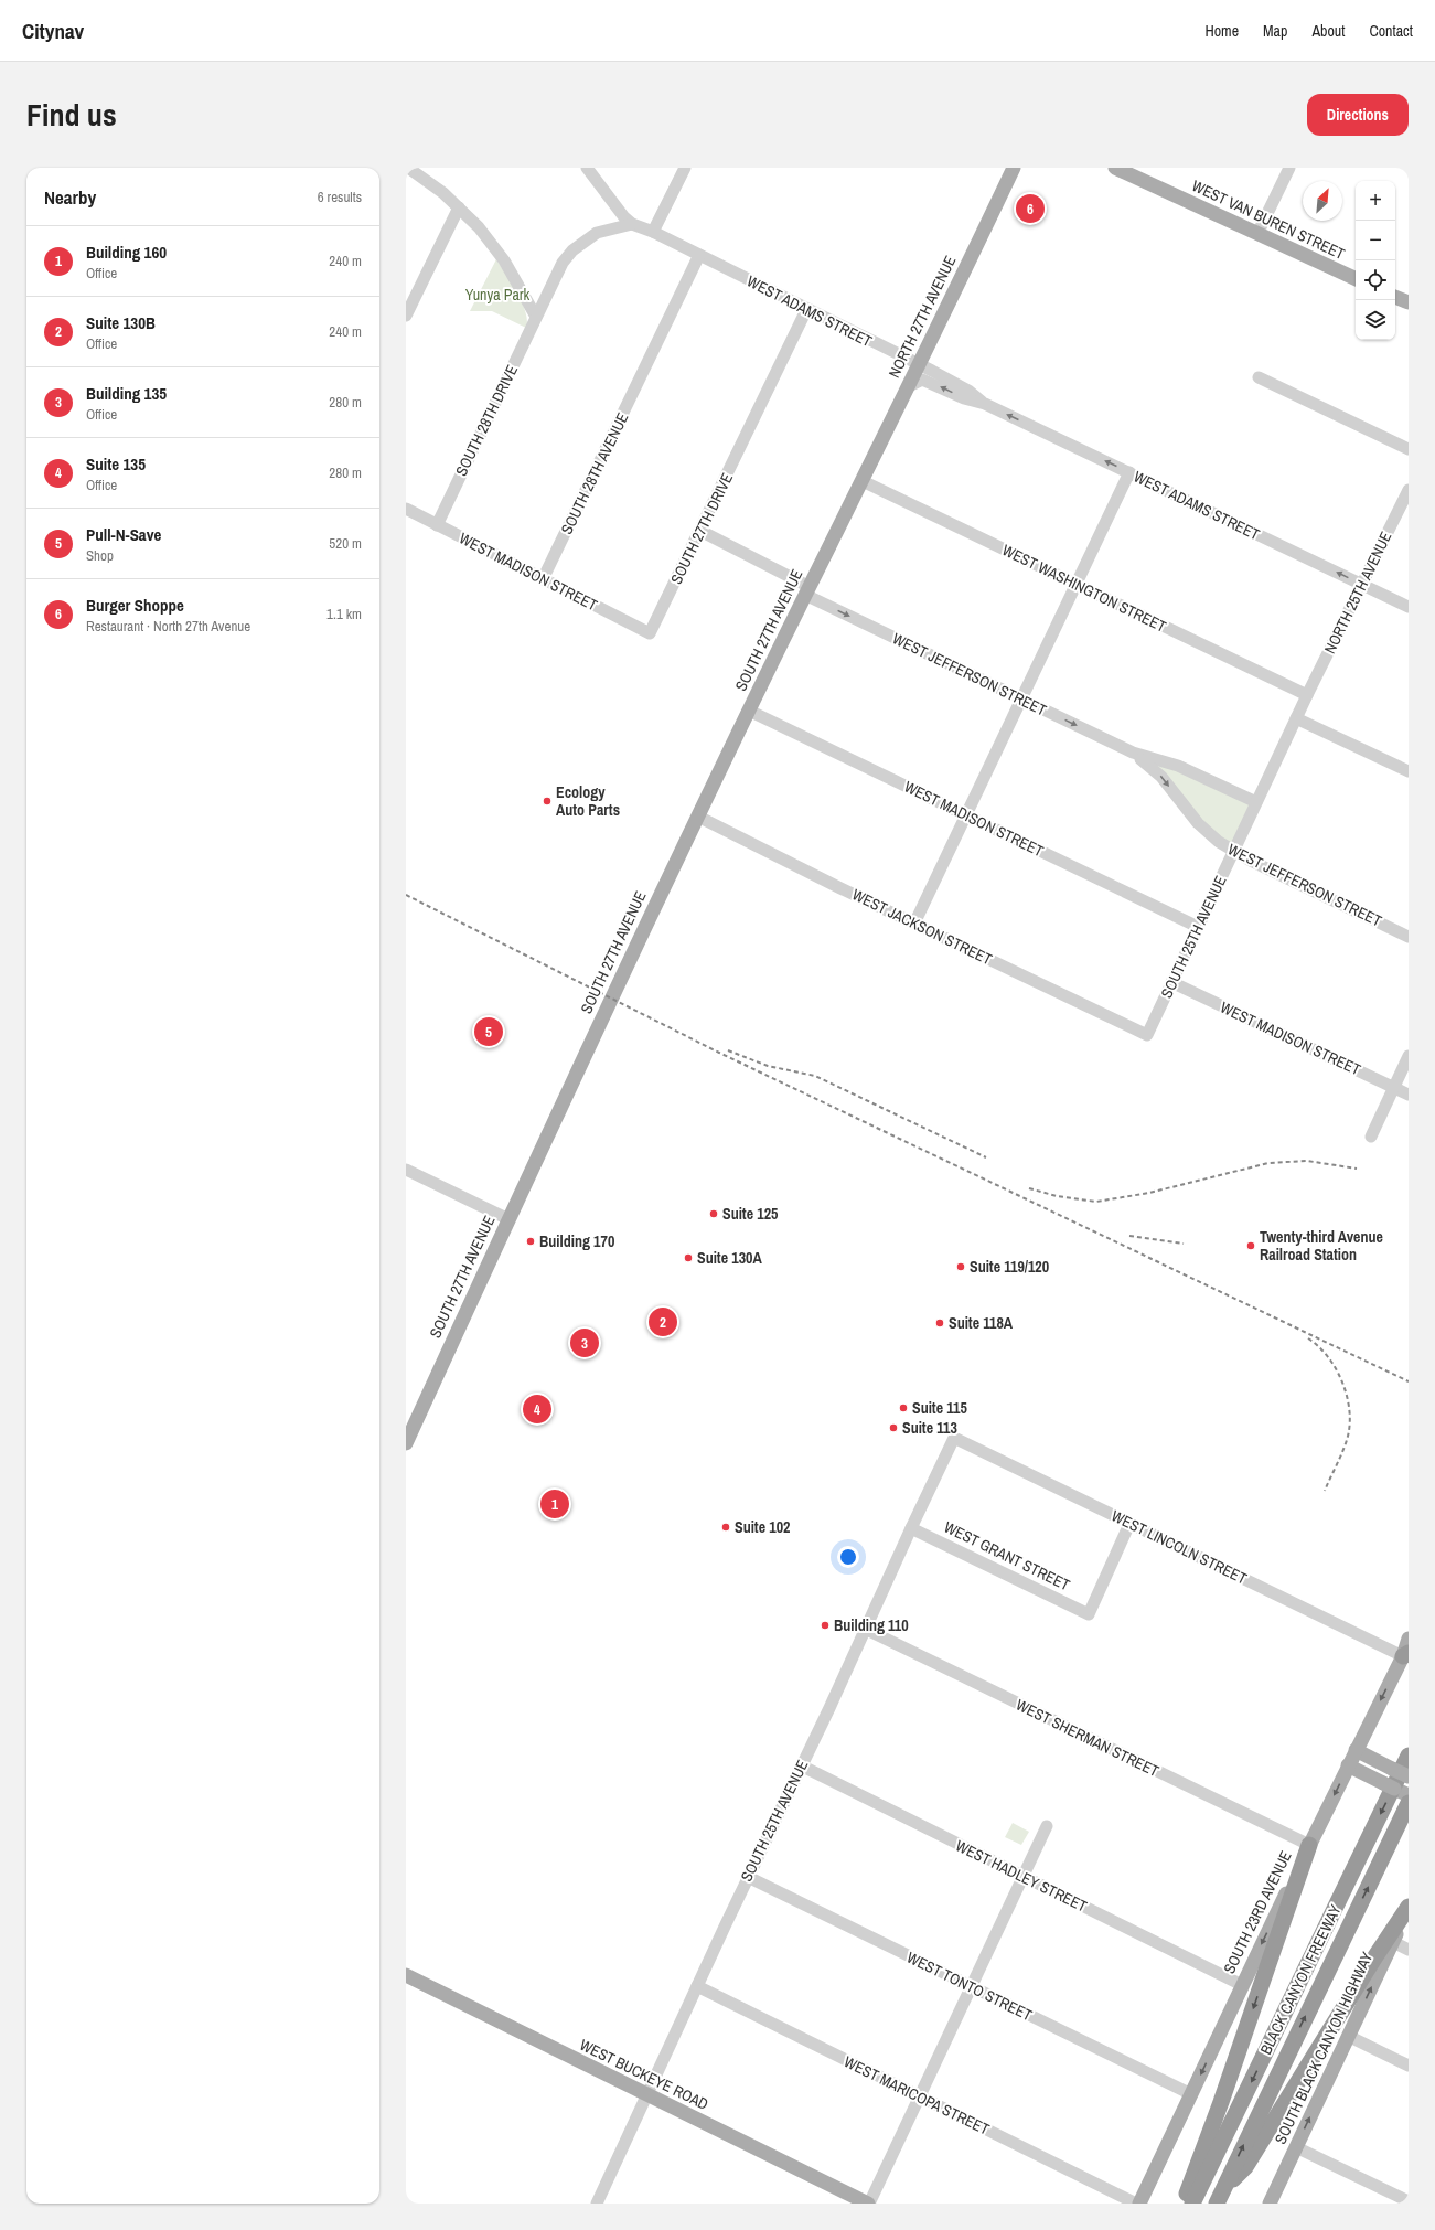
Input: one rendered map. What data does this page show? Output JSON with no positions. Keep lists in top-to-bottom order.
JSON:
{
  "streets": {
    "highway": ["BLACK CANYON FREEWAY"],
    "main road": [
      "WEST VAN BUREN STREET",
      "NORTH 27TH AVENUE",
      "SOUTH 27TH AVENUE",
      "SOUTH 23RD AVENUE",
      "SOUTH BLACK CANYON HIGHWAY",
      "WEST BUCKEYE ROAD"
    ],
    "street": [
      "WEST ADAMS STREET",
      "SOUTH 28TH DRIVE",
      "SOUTH 28TH AVENUE",
      "SOUTH 27TH DRIVE",
      "WEST MADISON STREET",
      "WEST WASHINGTON STREET",
      "NORTH 25TH AVENUE",
      "WEST JEFFERSON STREET",
      "WEST JACKSON STREET",
      "SOUTH 25TH AVENUE",
      "WEST LINCOLN STREET",
      "WEST GRANT STREET",
      "WEST SHERMAN STREET",
      "WEST HADLEY STREET",
      "WEST TONTO STREET",
      "WEST MARICOPA STREET"
    ]
  },
  "crossings": [
    ["WEST ADAMS STREET", "NORTH 27TH AVENUE"],
    ["WEST ADAMS STREET", "SOUTH 28TH DRIVE"],
    ["WEST ADAMS STREET", "SOUTH 28TH AVENUE"],
    ["WEST ADAMS STREET", "SOUTH 27TH DRIVE"],
    ["WEST ADAMS STREET", "NORTH 25TH AVENUE"],
    ["NORTH 27TH AVENUE", "WEST WASHINGTON STREET"],
    ["NORTH 27TH AVENUE", "SOUTH 27TH AVENUE"],
    ["SOUTH 28TH DRIVE", "WEST MADISON STREET"],
    ["SOUTH 28TH AVENUE", "WEST MADISON STREET"],
    ["SOUTH 27TH DRIVE", "WEST MADISON STREET"],
    ["SOUTH 27TH DRIVE", "WEST JEFFERSON STREET"],
    ["WEST MADISON STREET", "SOUTH 27TH AVENUE"],
    ["WEST MADISON STREET", "SOUTH 25TH AVENUE"],
    ["WEST WASHINGTON STREET", "NORTH 25TH AVENUE"],
    ["WEST WASHINGTON STREET", "SOUTH 27TH AVENUE"],
    ["WEST WASHINGTON STREET", "SOUTH 25TH AVENUE"],
    ["NORTH 25TH AVENUE", "SOUTH 25TH AVENUE"],
    ["SOUTH 27TH AVENUE", "WEST JEFFERSON STREET"],
    ["SOUTH 27TH AVENUE", "WEST JACKSON STREET"],
    ["WEST JEFFERSON STREET", "SOUTH 25TH AVENUE"],
    ["WEST JACKSON STREET", "SOUTH 25TH AVENUE"],
    ["SOUTH 25TH AVENUE", "WEST LINCOLN STREET"],
    ["SOUTH 25TH AVENUE", "WEST GRANT STREET"],
    ["SOUTH 25TH AVENUE", "WEST SHERMAN STREET"],
    ["SOUTH 25TH AVENUE", "WEST HADLEY STREET"],
    ["SOUTH 25TH AVENUE", "WEST TONTO STREET"],
    ["SOUTH 25TH AVENUE", "WEST BUCKEYE ROAD"],
    ["SOUTH 25TH AVENUE", "WEST MARICOPA STREET"],
    ["WEST LINCOLN STREET", "WEST GRANT STREET"],
    ["WEST LINCOLN STREET", "SOUTH 23RD AVENUE"],
    ["WEST SHERMAN STREET", "SOUTH 23RD AVENUE"],
    ["WEST HADLEY STREET", "SOUTH 23RD AVENUE"],
    ["SOUTH 23RD AVENUE", "WEST TONTO STREET"]
  ],
  "one_way": [
    "WEST ADAMS STREET",
    "WEST JEFFERSON STREET",
    "SOUTH 23RD AVENUE",
    "SOUTH BLACK CANYON HIGHWAY"
  ],
  "parks": ["Yunya Park"],
  "places": [
    "Ecology Auto Parts",
    "Suite 125",
    "Building 170",
    "Twenty-third Avenue Railroad Station",
    "Suite 130A",
    "Suite 119/120",
    "Suite 118A",
    "Suite 115",
    "Suite 113",
    "Suite 102",
    "Building 110"
  ],
  "north": "top right",
  "page": {
    "header": "Citynav",
    "nav": [
      "Home",
      "Map",
      "About",
      "Contact"
    ],
    "title": "Find us",
    "buttons": "Directions",
    "heading": ["Nearby", "6 results"],
    "map_buttons": ["+", "−"],
    "pins": [
      "6",
      "5",
      "2",
      "3",
      "4",
      "1"
    ],
    "list": [
      {
        "mark": "1",
        "name": "Building 160",
        "note": "Office",
        "value": "240 m"
      },
      {
        "mark": "2",
        "name": "Suite 130B",
        "note": "Office",
        "value": "240 m"
      },
      {
        "mark": "3",
        "name": "Building 135",
        "note": "Office",
        "value": "280 m"
      },
      {
        "mark": "4",
        "name": "Suite 135",
        "note": "Office",
        "value": "280 m"
      },
      {
        "mark": "5",
        "name": "Pull-N-Save",
        "note": "Shop",
        "value": "520 m"
      },
      {
        "mark": "6",
        "name": "Burger Shoppe",
        "note": "Restaurant · North 27th Avenue",
        "value": "1.1 km"
      }
    ]
  }
}
